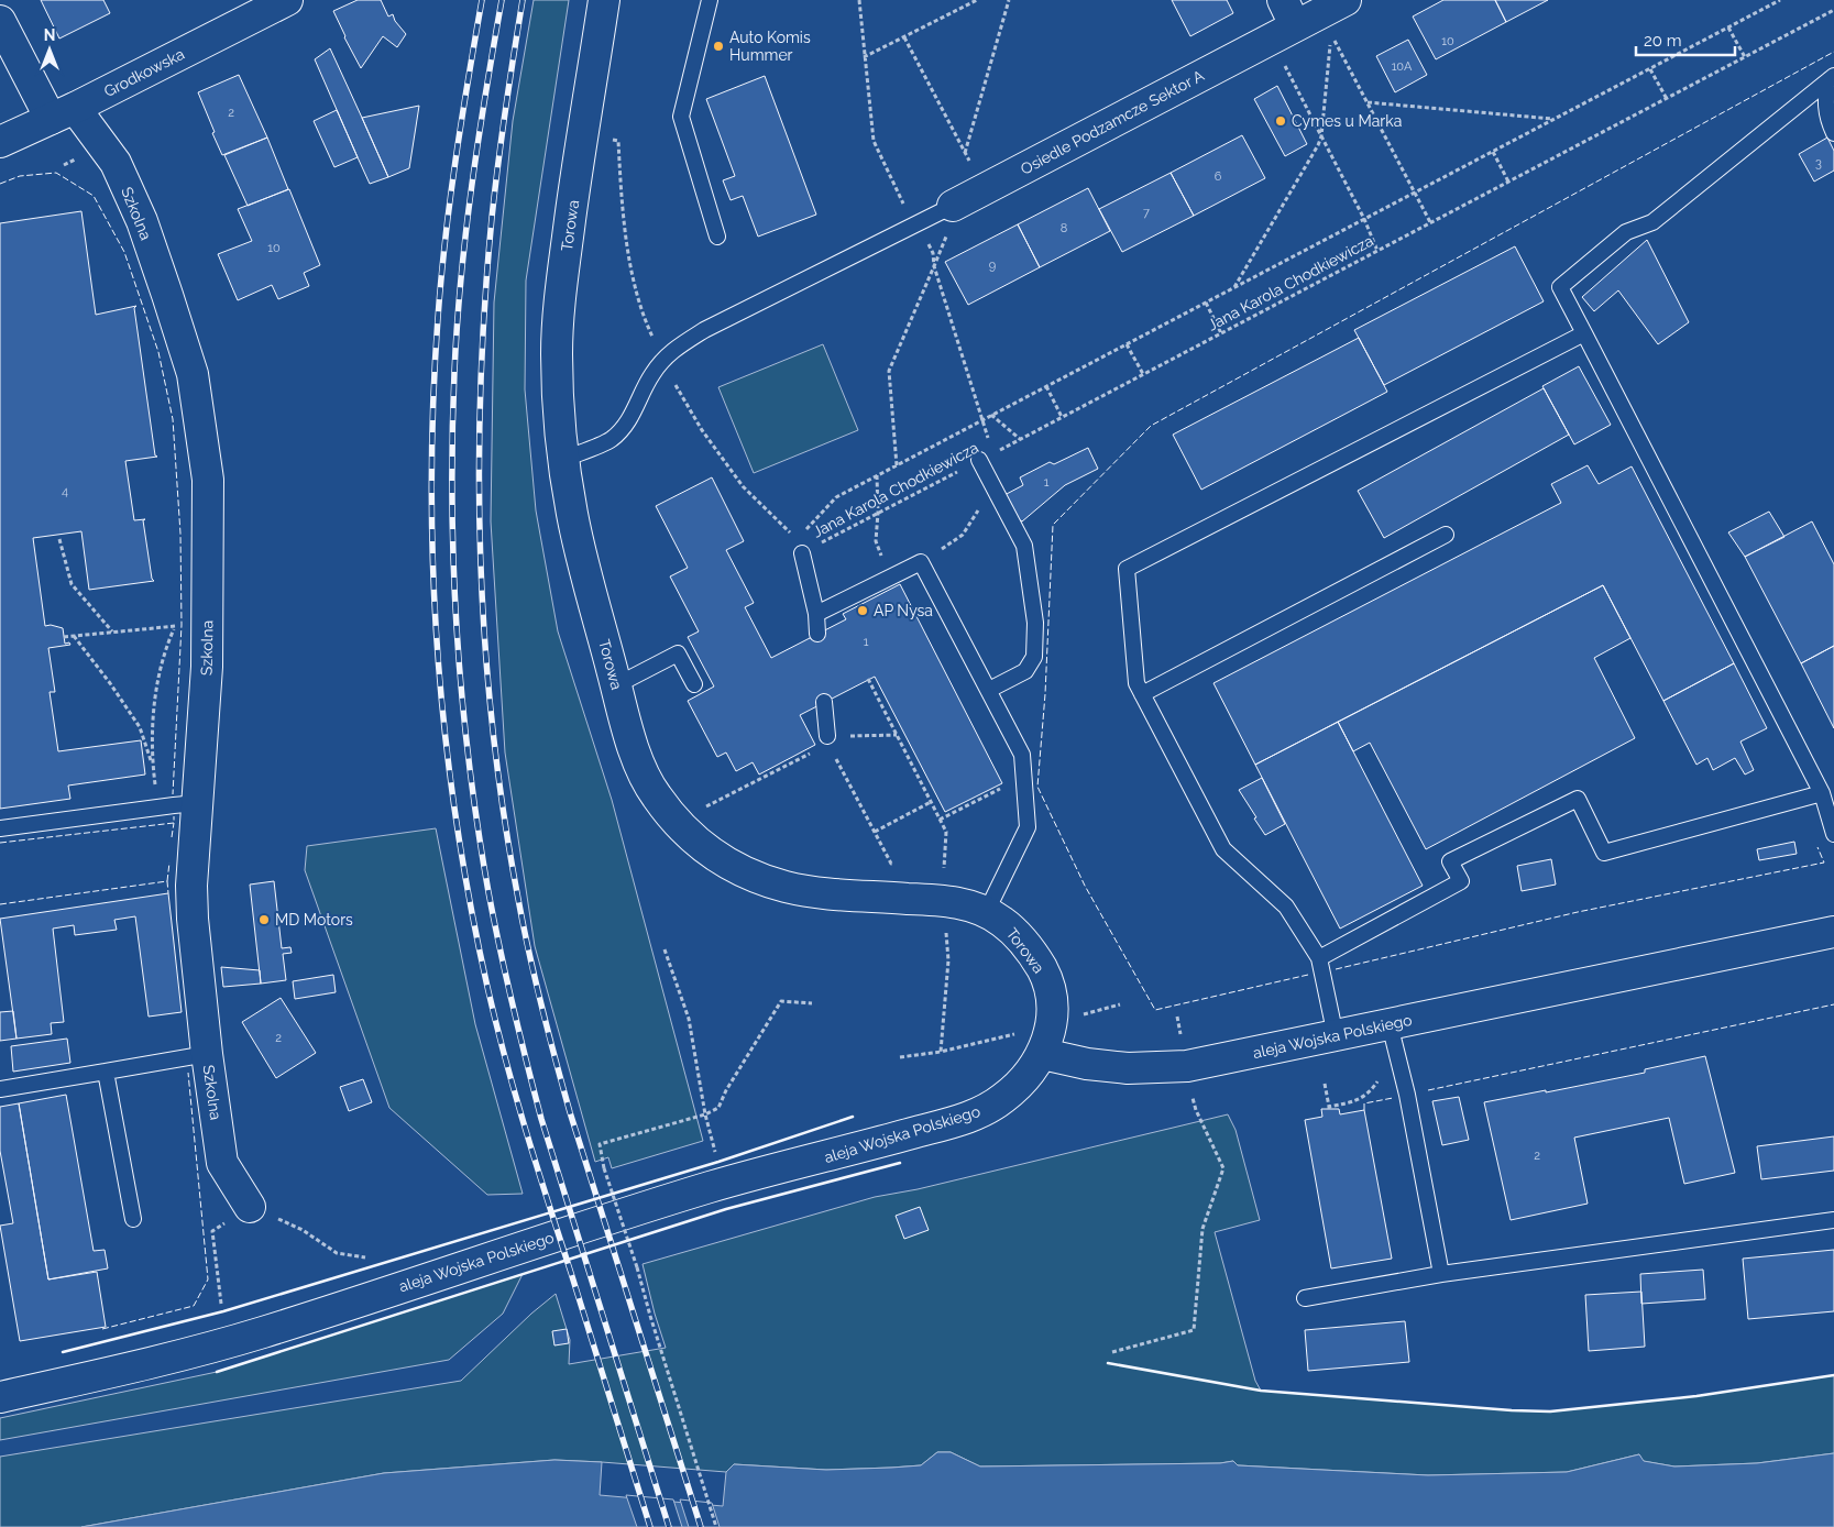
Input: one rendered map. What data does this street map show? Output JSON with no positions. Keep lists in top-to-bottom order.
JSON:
{
  "streets": {
    "street": [
      "Grodkowska",
      "Osiedle Podzamcze Sektor A",
      "Szkolna",
      "Torowa",
      "aleja Wojska Polskiego"
    ],
    "path": ["Jana Karola Chodkiewicza"]
  },
  "crossings": [
    ["Grodkowska", "Szkolna"],
    ["Torowa", "aleja Wojska Polskiego"]
  ],
  "places": [
    "Auto Komis Hummer",
    "Cymes u Marka",
    "AP Nysa",
    "MD Motors"
  ],
  "house_numbers": [
    "10",
    "10A",
    "2",
    "3",
    "6",
    "7",
    "8",
    "10",
    "9",
    "1",
    "4",
    "1",
    "2",
    "2"
  ],
  "scale_bar": "20 m",
  "north": "top"
}
